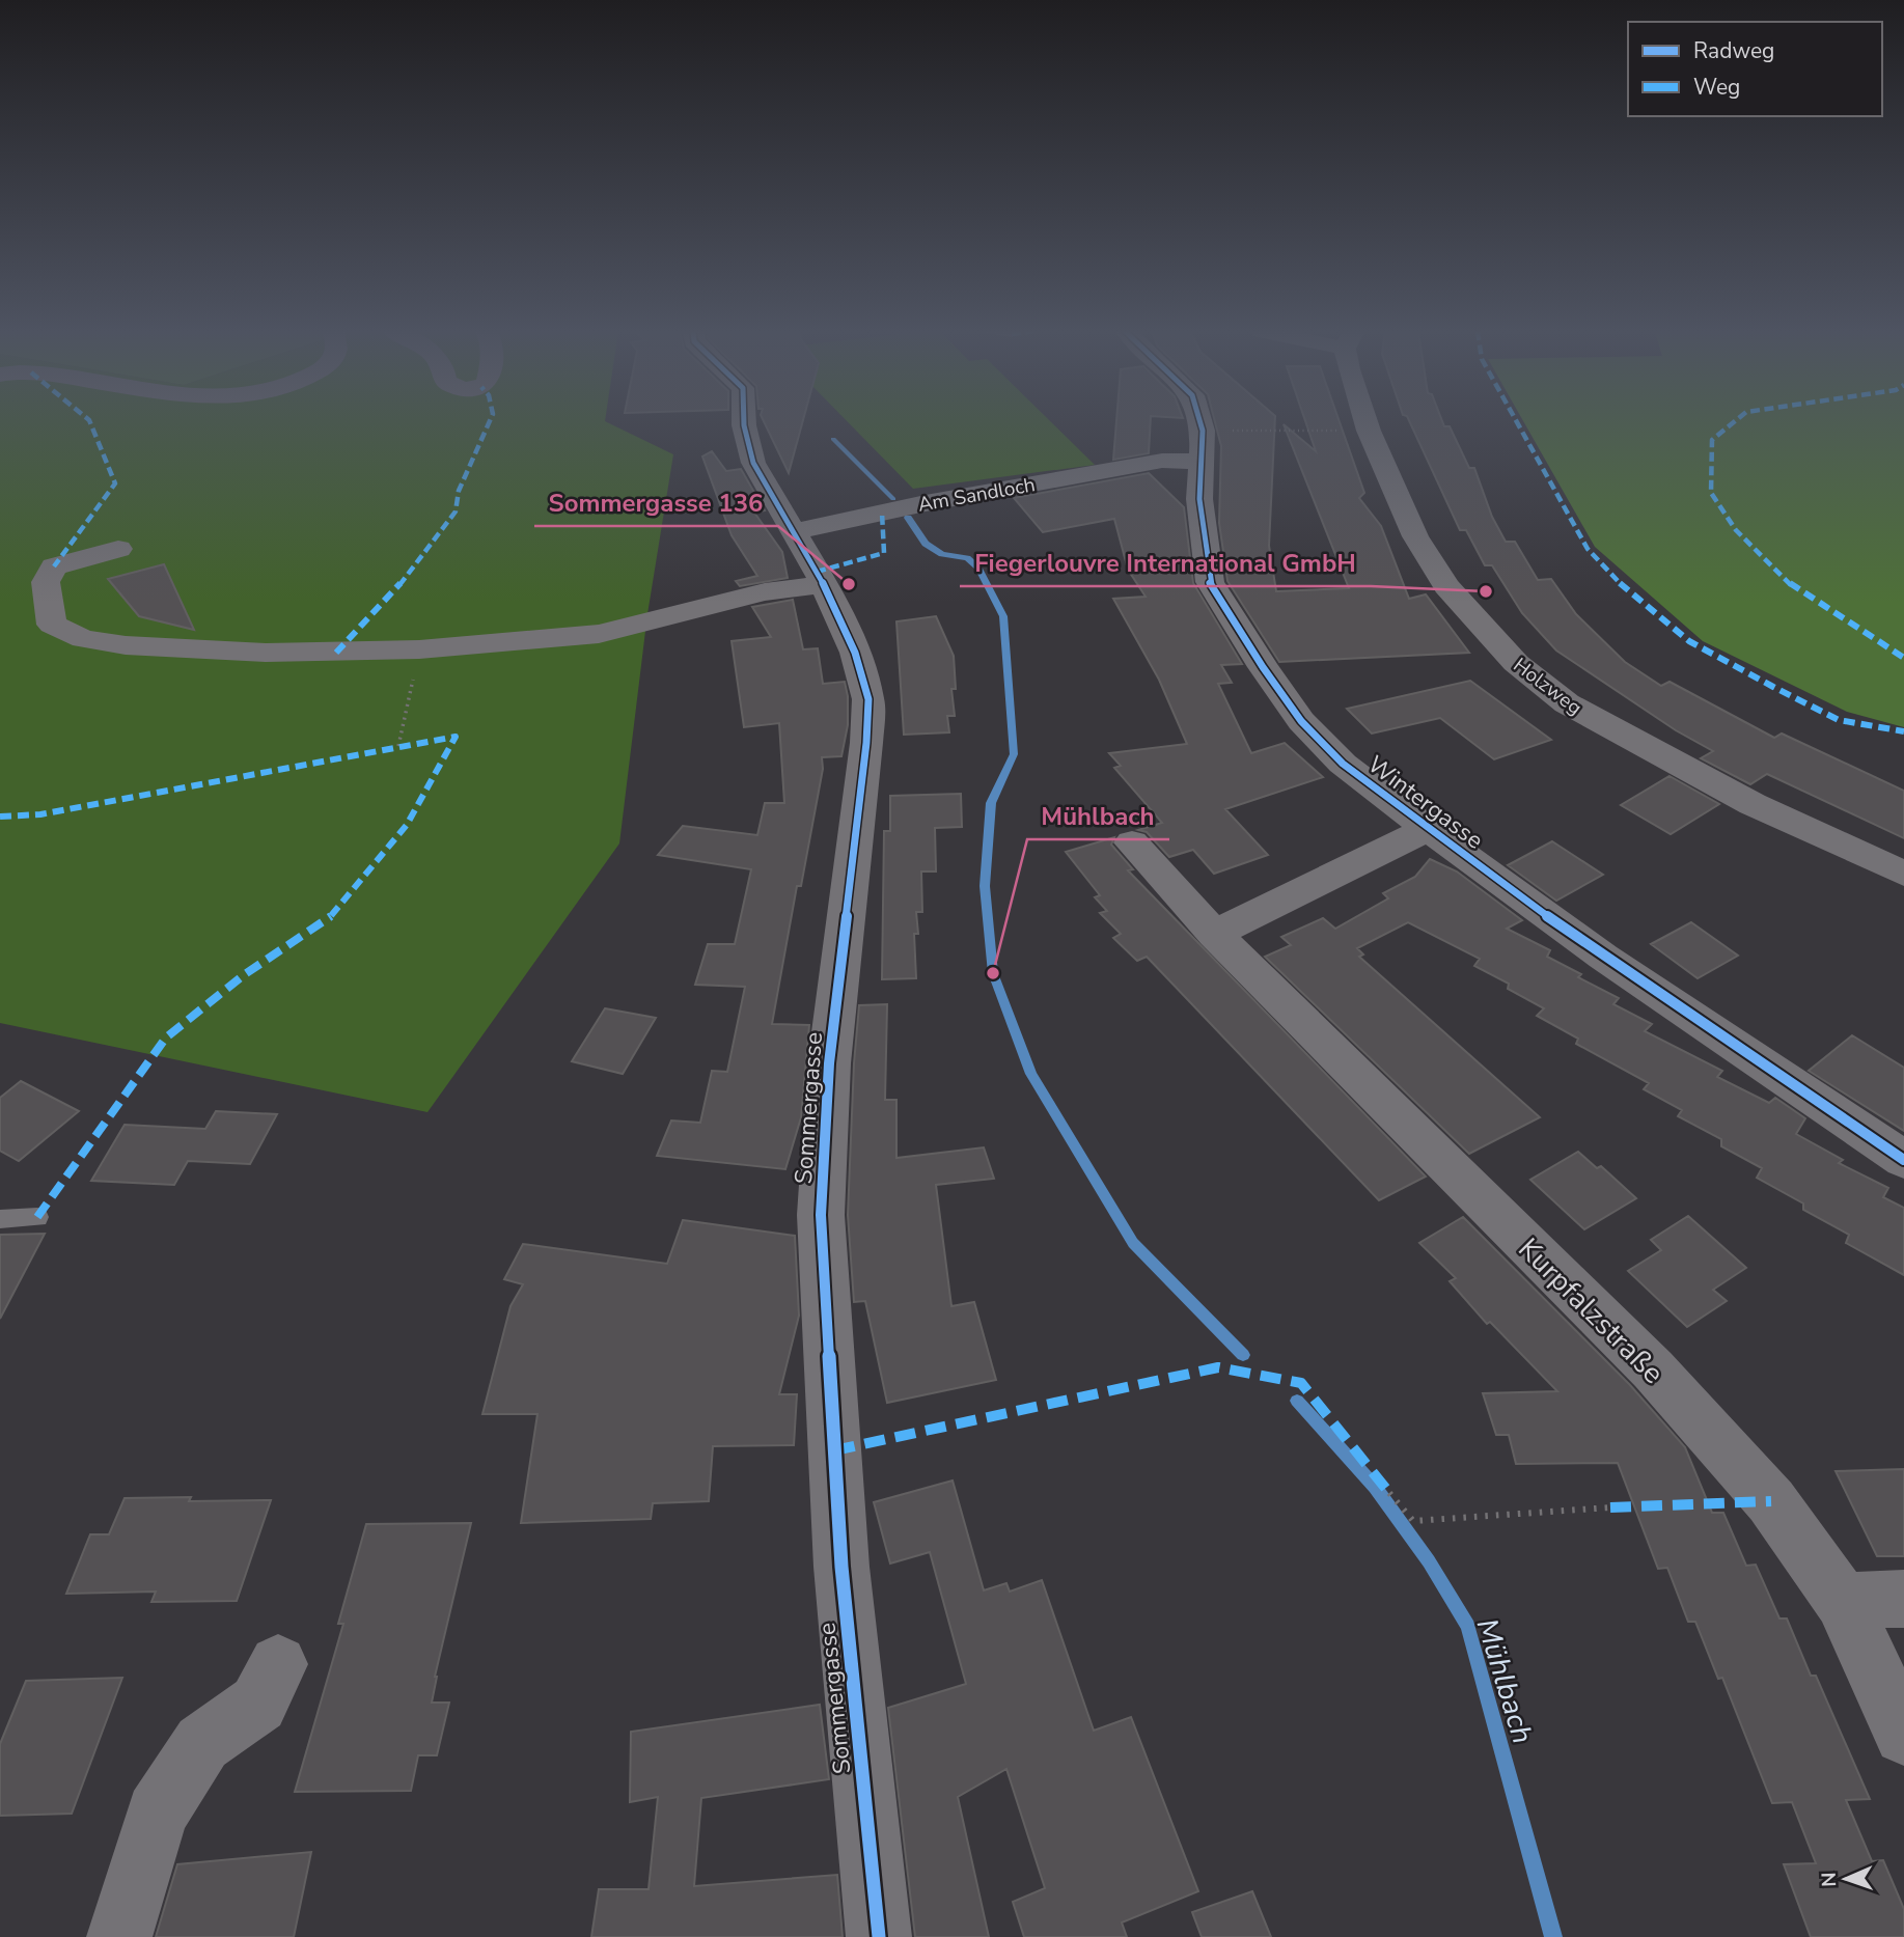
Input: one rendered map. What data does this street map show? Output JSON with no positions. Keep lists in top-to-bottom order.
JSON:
{
  "streets": {
    "street": [
      "Am Sandloch",
      "Holzweg",
      "Wintergasse",
      "Sommergasse",
      "Kurpfalzstraße"
    ]
  },
  "crossings": [
    ["Am Sandloch", "Wintergasse"],
    ["Am Sandloch", "Sommergasse"]
  ],
  "water": ["Mühlbach"],
  "places": ["Sommergasse 136", "Fiegerlouvre International GmbH", "Mühlbach"],
  "legend": ["Radweg", "Weg"],
  "north": "left"
}
